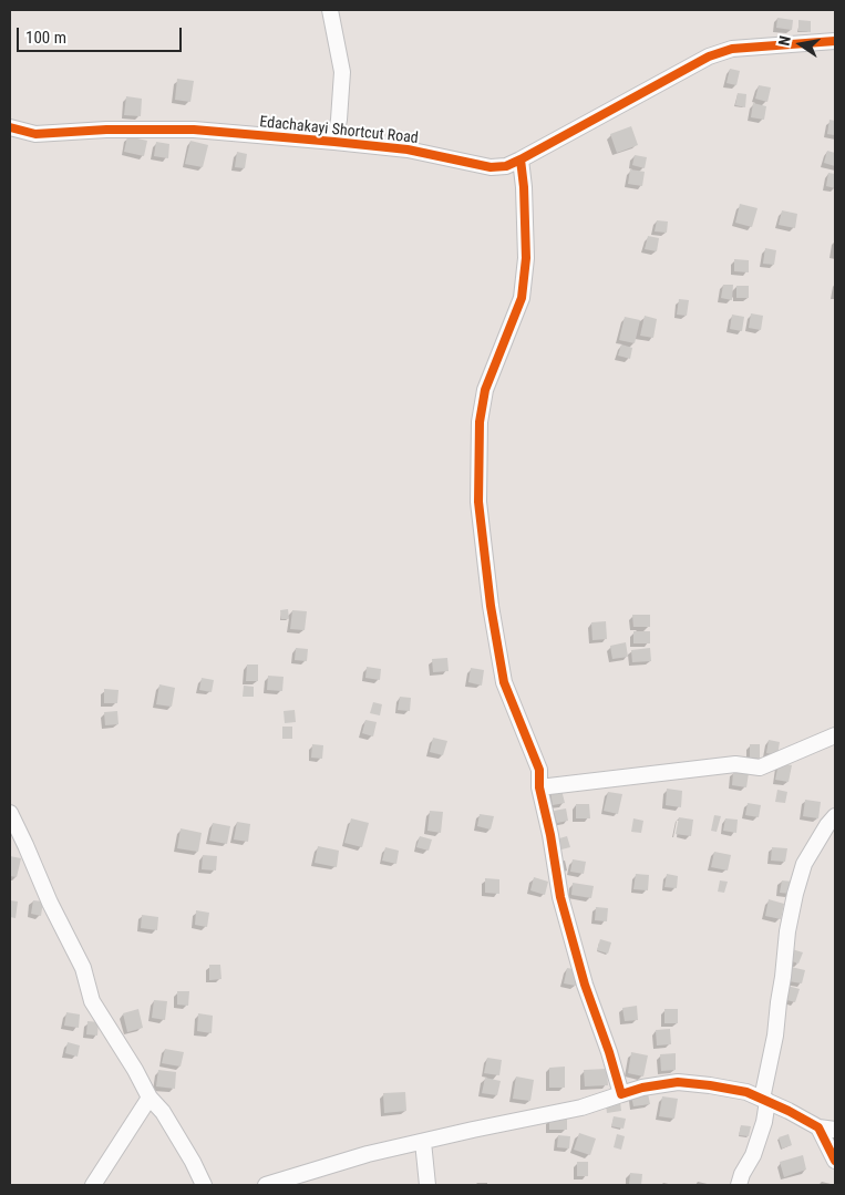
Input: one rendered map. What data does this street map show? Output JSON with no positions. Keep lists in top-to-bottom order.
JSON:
{
  "streets": {
    "street": ["Edachakayi Shortcut Road"]
  },
  "scale_bar": "100 m",
  "north": "left"
}
